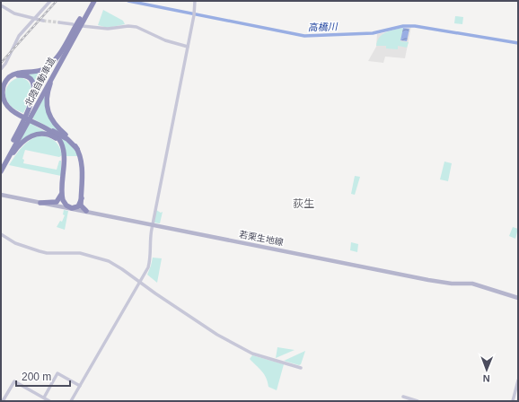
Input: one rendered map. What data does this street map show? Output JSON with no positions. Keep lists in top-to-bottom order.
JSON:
{
  "streets": {
    "highway": ["北陸自動車道"],
    "main road": ["若栗生地線"]
  },
  "districts": ["荻生"],
  "water": ["高橋川"],
  "scale_bar": "200 m",
  "north": "bottom"
}
